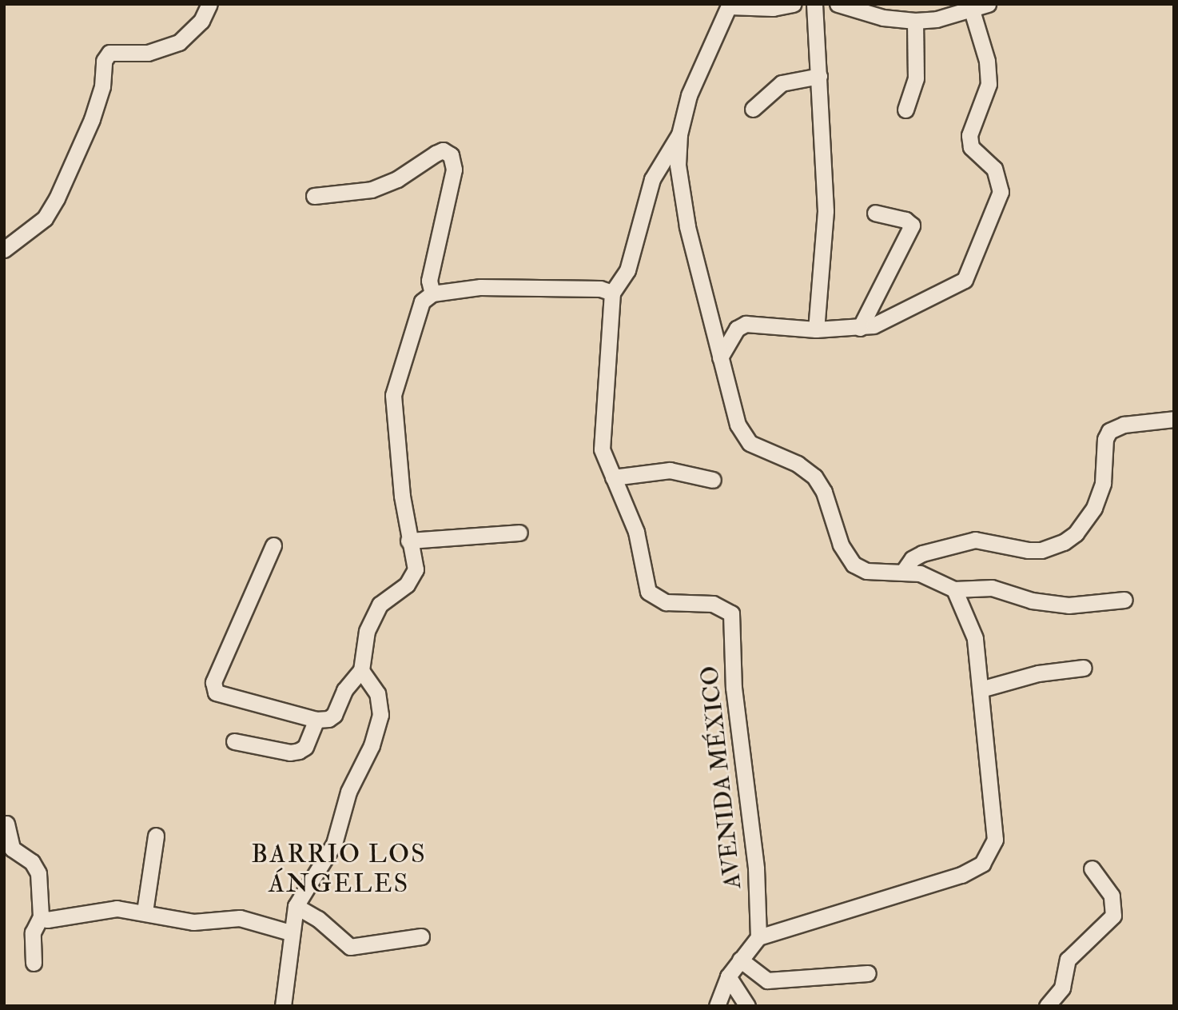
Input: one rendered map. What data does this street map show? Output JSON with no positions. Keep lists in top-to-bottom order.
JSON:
{
  "streets": {
    "street": ["AVENIDA MÉXICO"]
  },
  "districts": ["BARRIO LOS ÁNGELES"]
}
